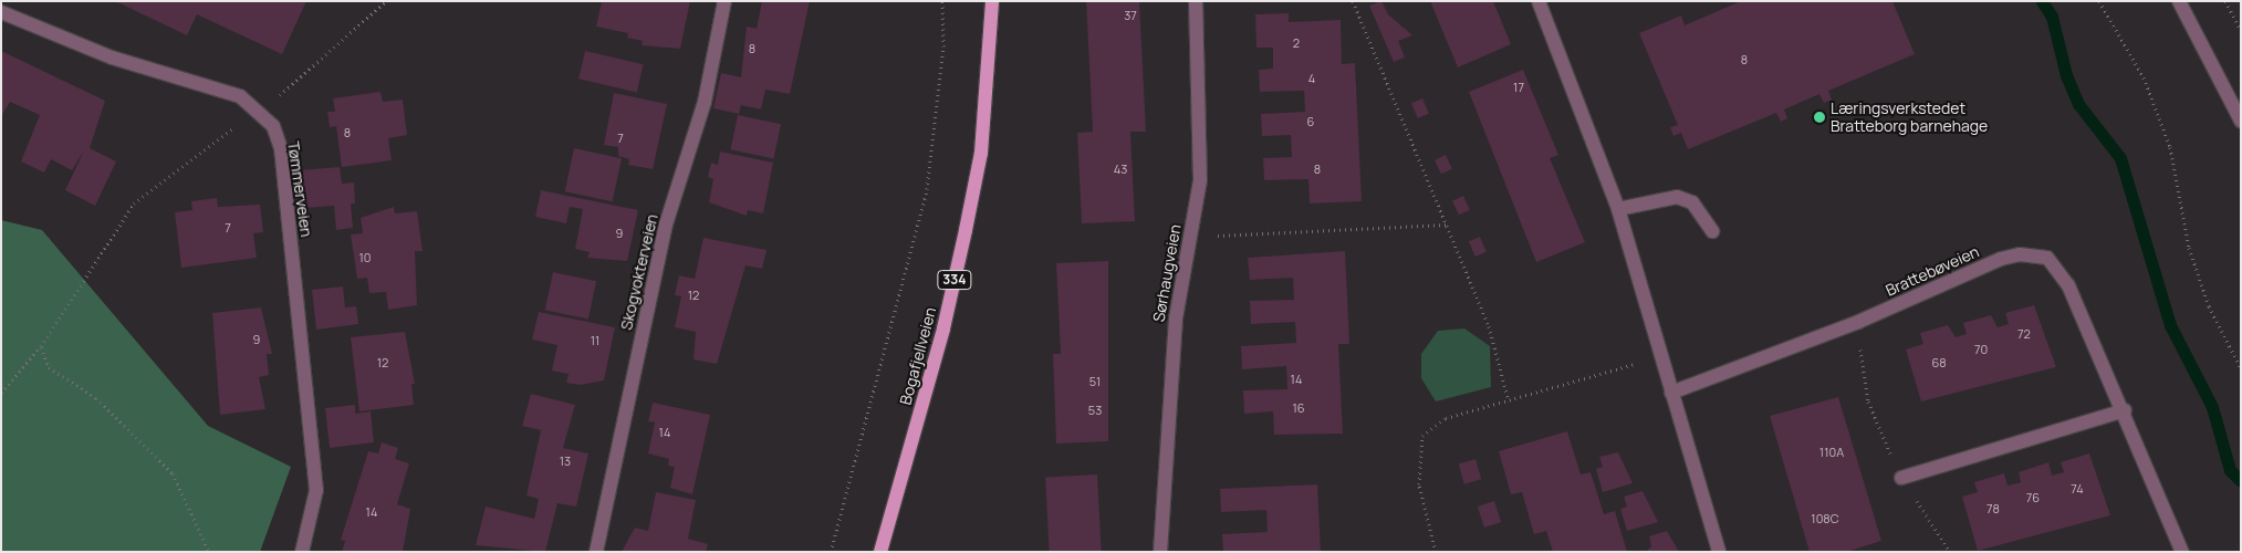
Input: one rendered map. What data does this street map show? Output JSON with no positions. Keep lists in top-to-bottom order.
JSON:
{
  "streets": {
    "main road": ["334", "Bogafjellveien"],
    "street": [
      "Tømmerveien",
      "Brattebøveien",
      "Skogvokterveien",
      "Sørhaugveien"
    ]
  },
  "places": ["Læringsverkstedet Bratteborg barnehage"],
  "house_numbers": [
    "37",
    "2",
    "8",
    "8",
    "4",
    "17",
    "6",
    "8",
    "7",
    "43",
    "8",
    "7",
    "9",
    "10",
    "12",
    "72",
    "9",
    "11",
    "70",
    "12",
    "68",
    "14",
    "51",
    "16",
    "53",
    "14",
    "110A",
    "13",
    "74",
    "76",
    "78",
    "14",
    "108C"
  ]
}
